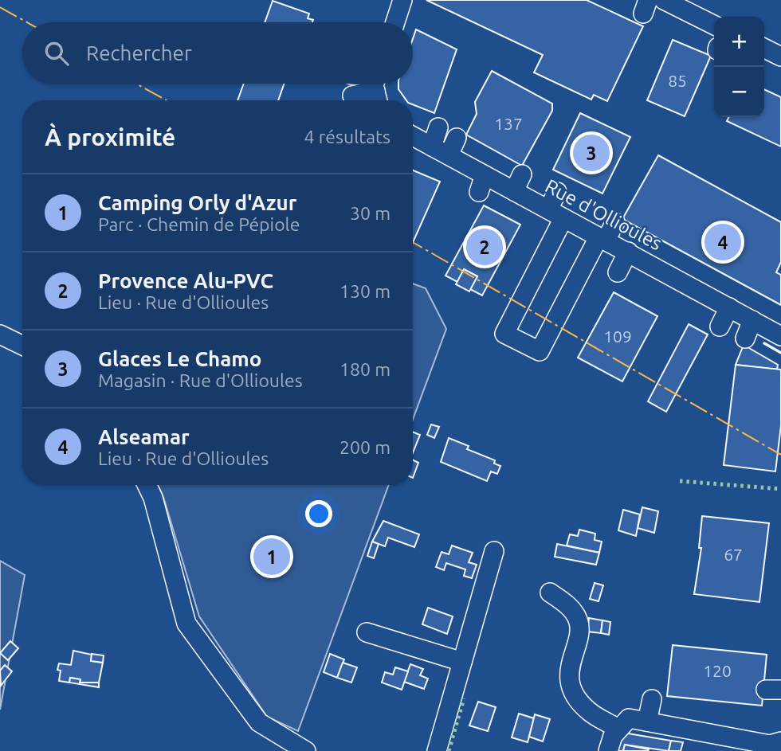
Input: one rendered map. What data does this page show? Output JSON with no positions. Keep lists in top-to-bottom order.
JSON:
{
  "streets": {
    "street": ["Rue d'Ollioules"]
  },
  "house_numbers": [
    "85",
    "137",
    "109",
    "67",
    "120"
  ],
  "page": {
    "map_buttons": ["+", "−"],
    "search": "Rechercher",
    "heading": ["À proximité", "4 résultats"],
    "pins": [
      "3",
      "4",
      "2",
      "1"
    ],
    "list": [
      {
        "mark": "1",
        "name": "Camping Orly d'Azur",
        "note": "Parc · Chemin de Pépiole",
        "value": "30 m"
      },
      {
        "mark": "2",
        "name": "Provence Alu-PVC",
        "note": "Lieu · Rue d'Ollioules",
        "value": "130 m"
      },
      {
        "mark": "3",
        "name": "Glaces Le Chamo",
        "note": "Magasin · Rue d'Ollioules",
        "value": "180 m"
      },
      {
        "mark": "4",
        "name": "Alseamar",
        "note": "Lieu · Rue d'Ollioules",
        "value": "200 m"
      }
    ]
  }
}
